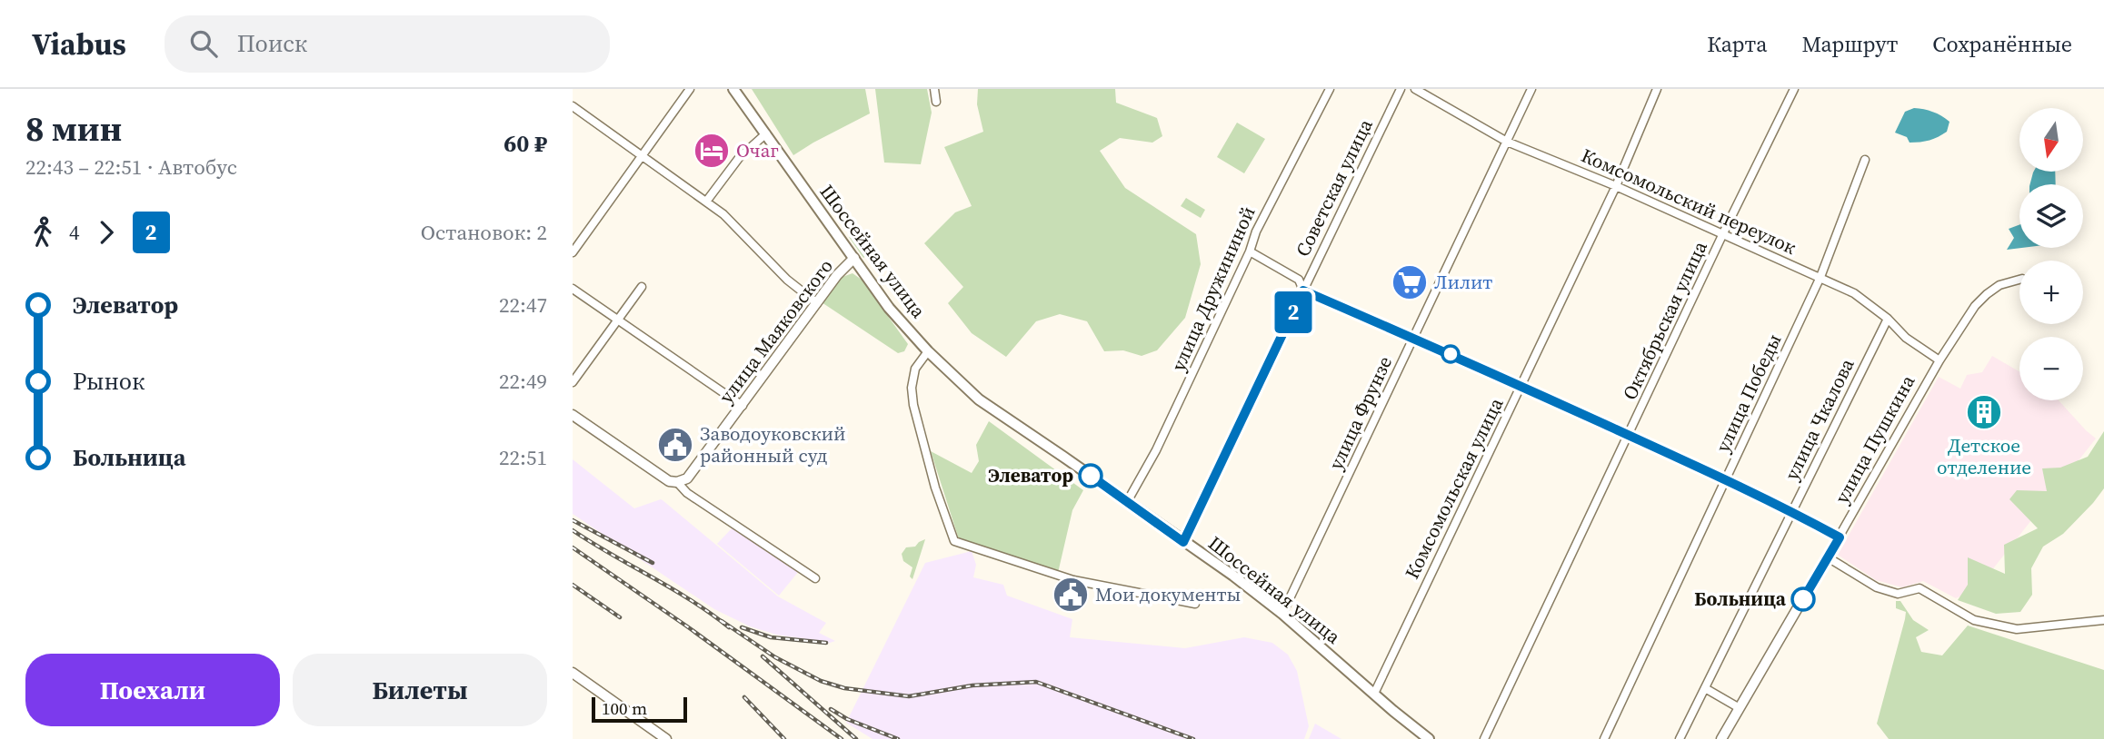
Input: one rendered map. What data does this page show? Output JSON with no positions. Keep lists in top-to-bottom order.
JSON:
{
  "streets": {
    "main road": ["Шоссейная улица"],
    "street": [
      "Советская улица",
      "Комсомольский переулок",
      "улица Дружининой",
      "Октябрьская улица",
      "улица Маяковского",
      "улица Победы",
      "улица Фрунзе",
      "улица Чкалова",
      "улица Пушкина",
      "Комсомольская улица"
    ]
  },
  "crossings": [
    ["Советская улица", "Шоссейная улица"],
    ["Комсомольский переулок", "Октябрьская улица"],
    ["Комсомольский переулок", "улица Победы"],
    ["Комсомольский переулок", "улица Фрунзе"],
    ["Комсомольский переулок", "улица Чкалова"],
    ["Комсомольский переулок", "улица Пушкина"],
    ["Комсомольский переулок", "Комсомольская улица"],
    ["Шоссейная улица", "улица Дружининой"],
    ["Шоссейная улица", "улица Маяковского"],
    ["Шоссейная улица", "улица Фрунзе"],
    ["Шоссейная улица", "Комсомольская улица"]
  ],
  "places": {
    "hotel": ["Очаг"],
    "supermarket": ["Лилит"],
    "building": ["Детское отделение"],
    "public building": ["Заводоуковский районный суд", "Мои документы"],
    "other": ["Элеватор", "Больница"]
  },
  "lines": ["bus line 2"],
  "scale_bar": "100 m",
  "north": "bottom",
  "page": {
    "header": "Viabus",
    "search": "Поиск",
    "nav": ["Карта", "Маршрут", "Сохранённые"],
    "heading": ["8 мин", "22:43 – 22:51 · Автобус", "60 ₽"],
    "on_map": "2",
    "map_buttons": ["+", "−"],
    "legs": ["4", "2", "Остановок: 2"],
    "list": [
      {
        "name": "Элеватор",
        "value": "22:47"
      },
      {
        "name": "Рынок",
        "value": "22:49"
      },
      {
        "name": "Больница",
        "value": "22:51"
      }
    ],
    "buttons": ["Поехали", "Билеты"],
    "scale": "100 m"
  }
}
